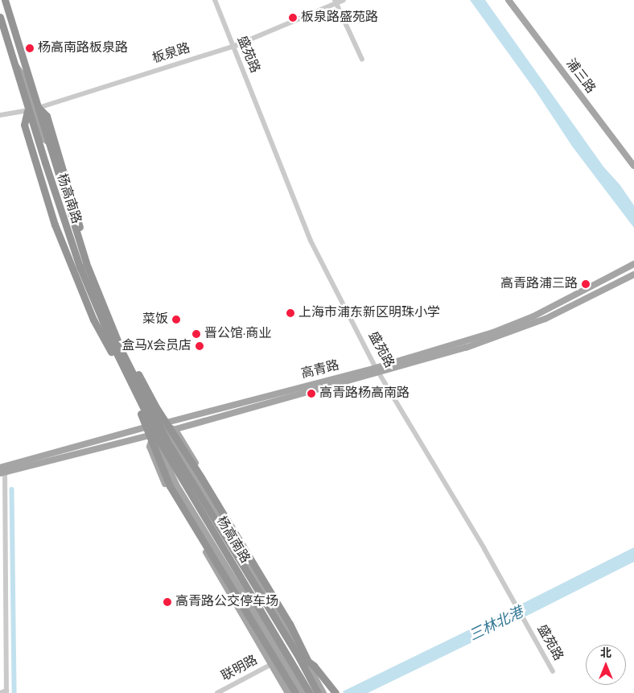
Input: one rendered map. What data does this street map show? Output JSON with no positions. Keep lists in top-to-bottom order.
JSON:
{
  "streets": {
    "highway": ["杨高南路"],
    "main road": ["浦三路", "高青路"],
    "street": ["板泉路", "盛苑路", "联明路"]
  },
  "crossings": [
    ["板泉路", "盛苑路"],
    ["板泉路", "杨高南路"],
    ["盛苑路", "高青路"],
    ["杨高南路", "高青路"],
    ["杨高南路", "联明路"]
  ],
  "water": ["三林北港"],
  "places": [
    "板泉路盛苑路",
    "杨高南路板泉路",
    "高青路浦三路",
    "上海市浦东新区明珠小学",
    "菜饭",
    "晋公馆·商业",
    "盒马X会员店",
    "高青路杨高南路",
    "高青路公交停车场"
  ],
  "north": "top"
}
